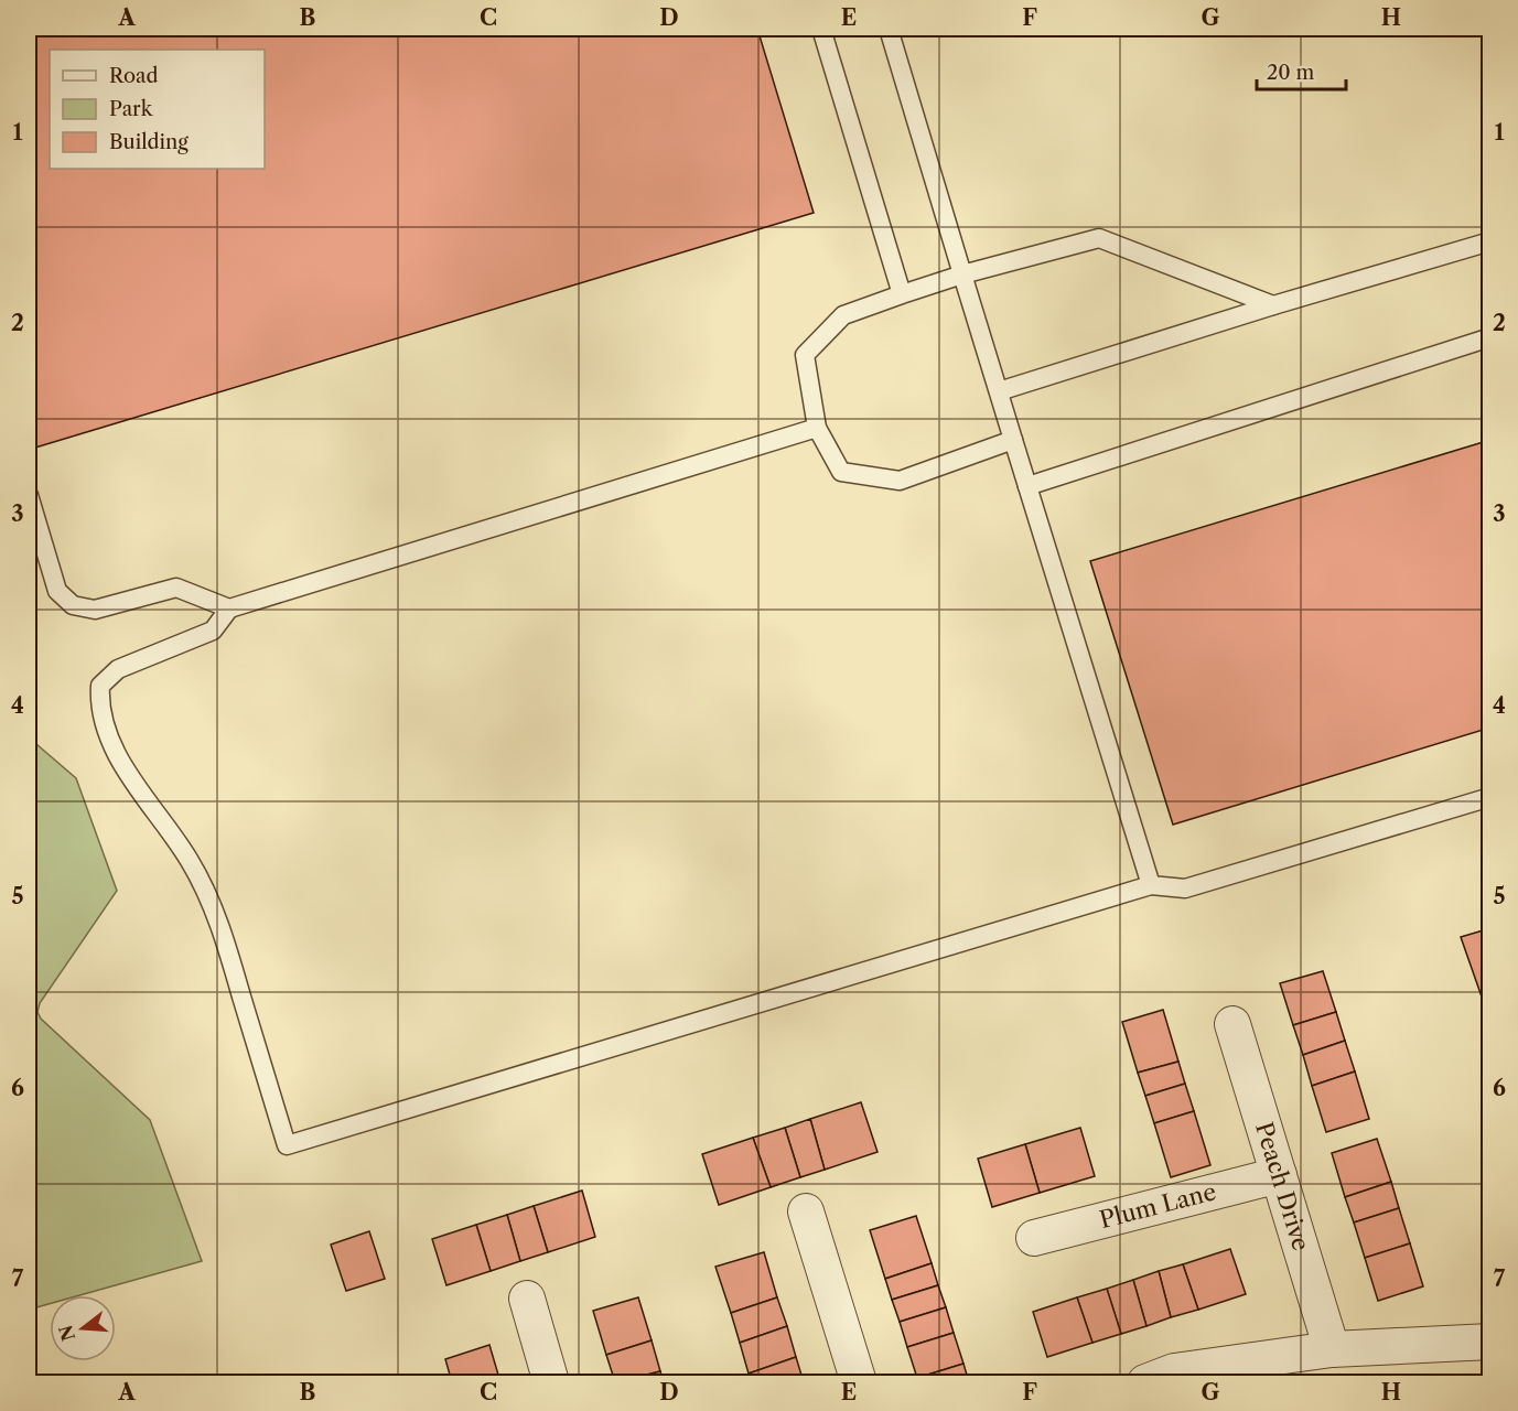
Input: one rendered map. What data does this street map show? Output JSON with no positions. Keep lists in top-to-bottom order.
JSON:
{
  "streets": {
    "street": ["Peach Drive", "Plum Lane"]
  },
  "crossings": [
    ["Peach Drive", "Plum Lane"]
  ],
  "legend": ["Road", "Park", "Building"],
  "scale_bar": "20 m",
  "north": "left",
  "grid": {
    "columns": [
      "A",
      "B",
      "C",
      "D",
      "E",
      "F",
      "G",
      "H"
    ],
    "rows": [
      "1",
      "2",
      "3",
      "4",
      "5",
      "6",
      "7"
    ]
  }
}
